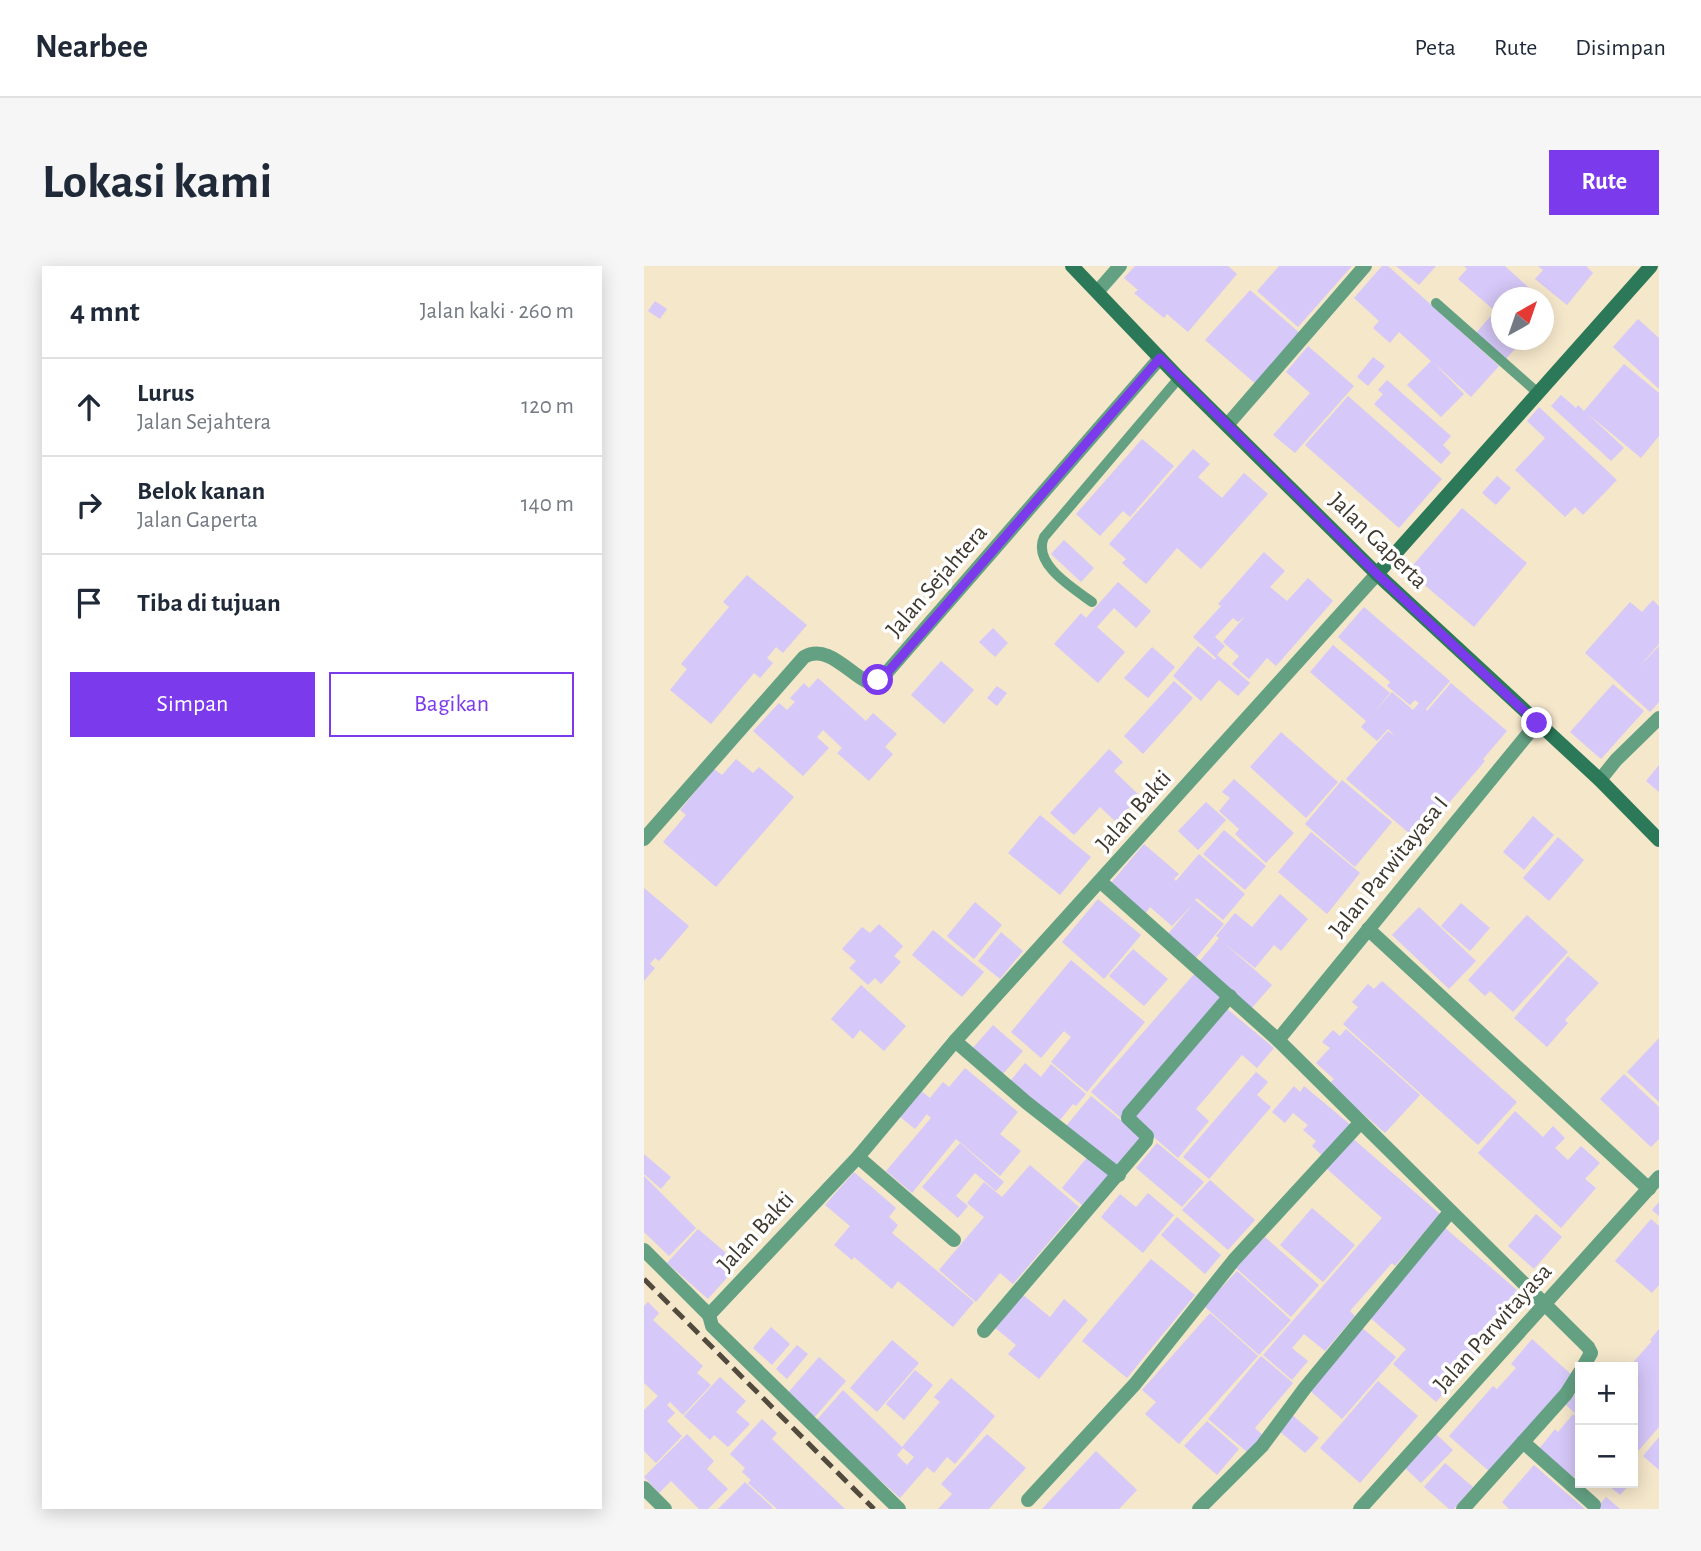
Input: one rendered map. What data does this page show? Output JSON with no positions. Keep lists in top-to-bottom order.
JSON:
{
  "streets": {
    "street": [
      "Jalan Gaperta",
      "Jalan Sejahtera",
      "Jalan Bakti",
      "Jalan Parwitayasa I",
      "Jalan Parwitayasa"
    ]
  },
  "crossings": [
    ["Jalan Gaperta", "Jalan Sejahtera"],
    ["Jalan Gaperta", "Jalan Bakti"],
    ["Jalan Gaperta", "Jalan Parwitayasa I"]
  ],
  "north": "top right",
  "page": {
    "header": "Nearbee",
    "nav": ["Peta", "Rute", "Disimpan"],
    "buttons": [
      "Rute",
      ["Simpan", "Bagikan"]
    ],
    "title": "Lokasi kami",
    "heading": ["4 mnt", "Jalan kaki · 260 m"],
    "list": [
      ["Lurus", "Jalan Sejahtera", "120 m"],
      ["Belok kanan", "Jalan Gaperta", "140 m"],
      "Tiba di tujuan"
    ],
    "map_buttons": ["+", "−"]
  }
}
